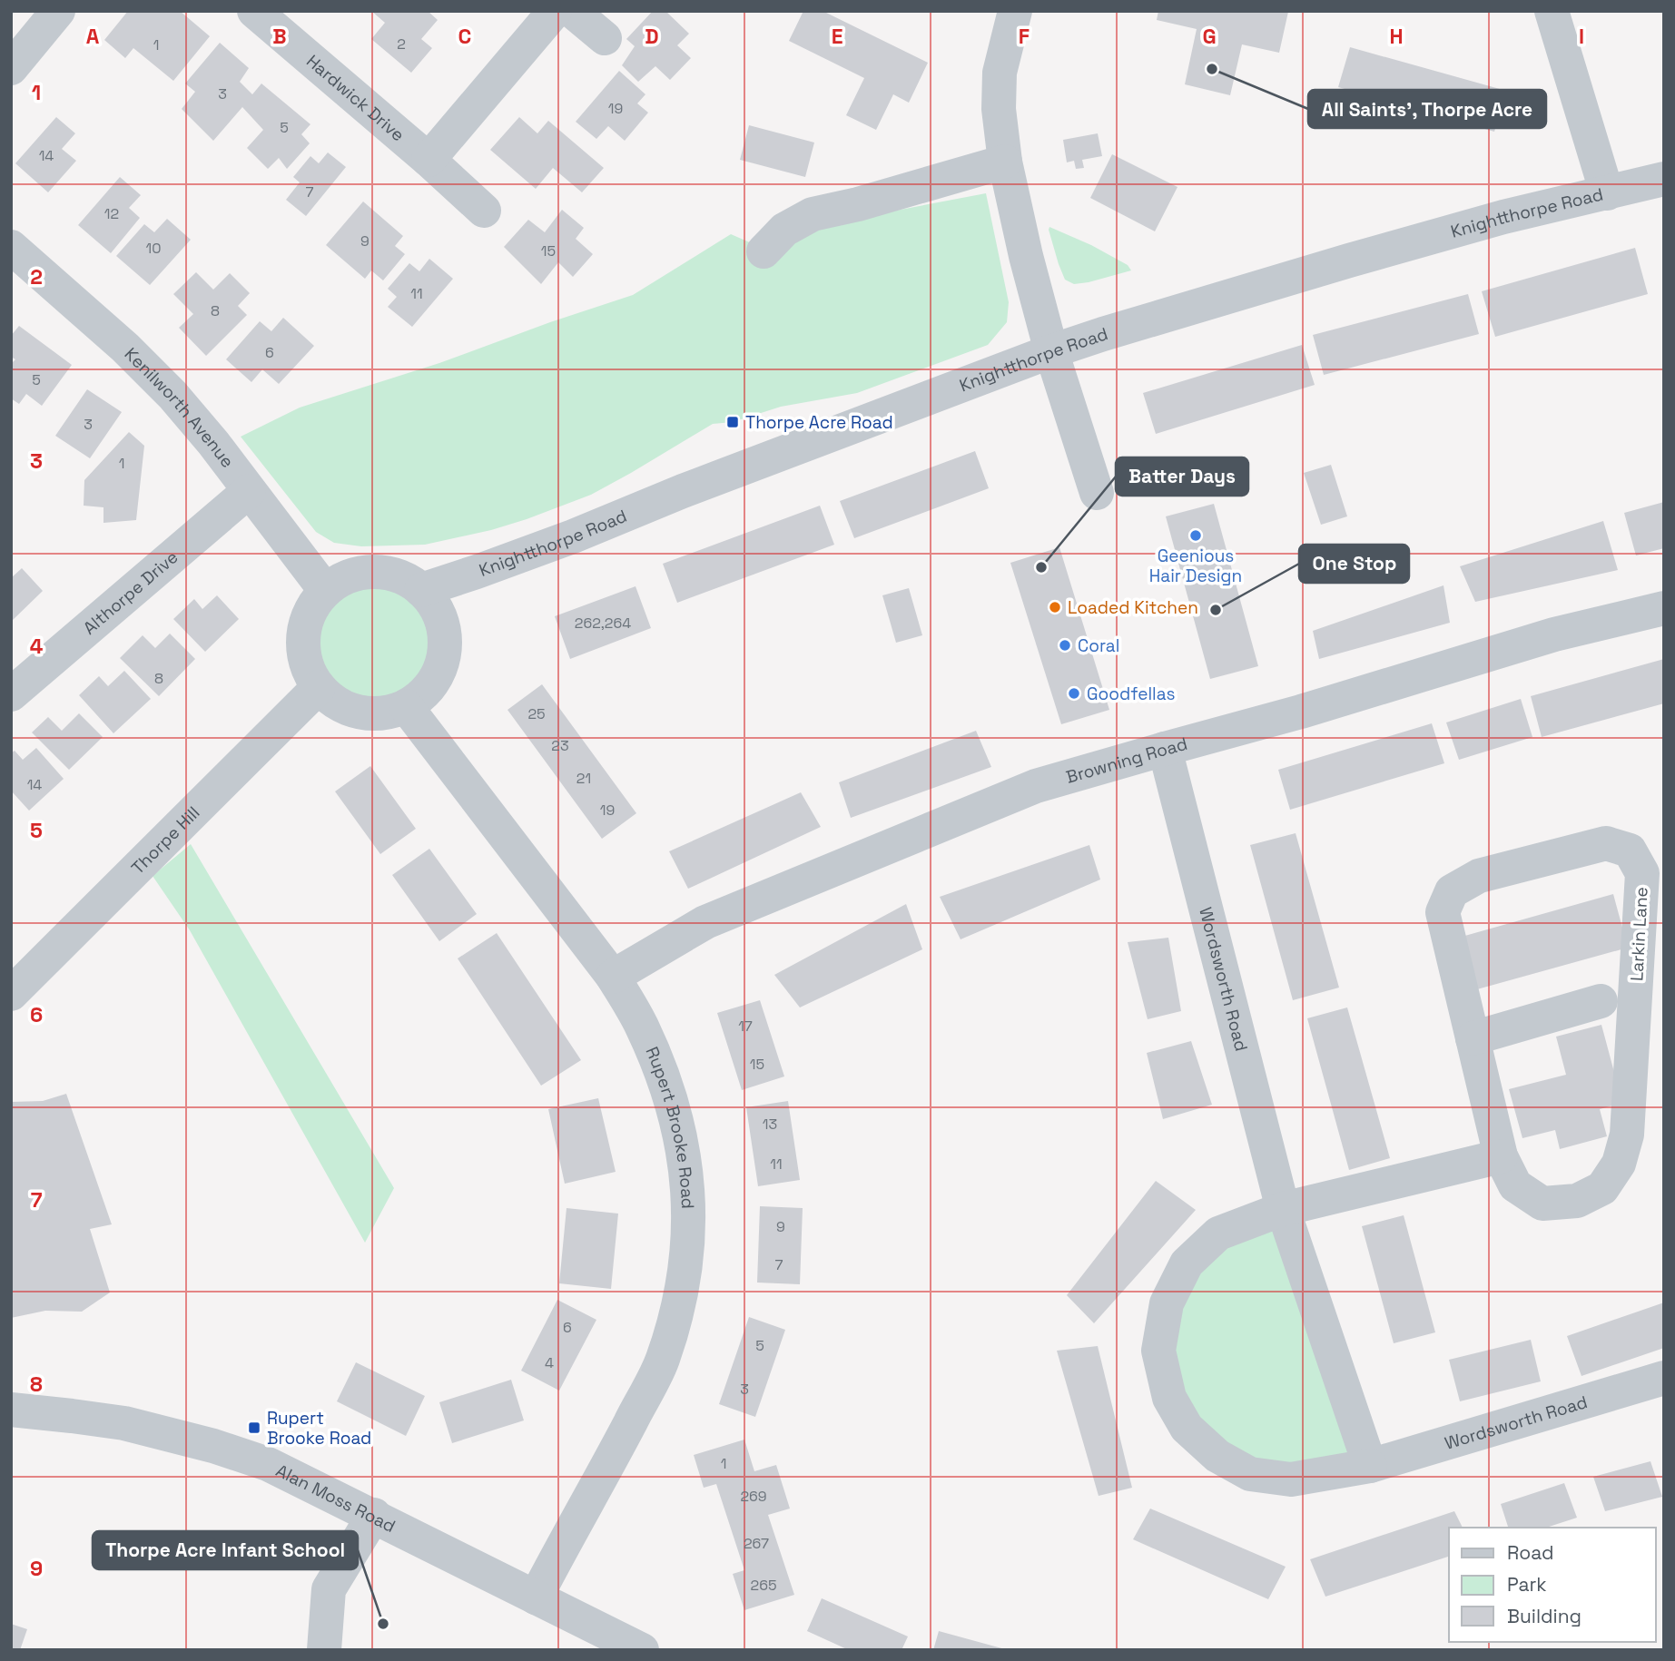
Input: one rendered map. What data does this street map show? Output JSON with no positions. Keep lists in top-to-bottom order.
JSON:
{
  "streets": {
    "street": [
      "Hardwick Drive",
      "Knightthorpe Road",
      "Kenilworth Avenue",
      "Althorpe Drive",
      "Browning Road",
      "Thorpe Hill",
      "Larkin Lane",
      "Wordsworth Road",
      "Rupert Brooke Road",
      "Alan Moss Road"
    ]
  },
  "crossings": [
    ["Knightthorpe Road", "Kenilworth Avenue"],
    ["Knightthorpe Road", "Thorpe Hill"],
    ["Knightthorpe Road", "Rupert Brooke Road"],
    ["Kenilworth Avenue", "Althorpe Drive"],
    ["Kenilworth Avenue", "Thorpe Hill"],
    ["Kenilworth Avenue", "Rupert Brooke Road"],
    ["Browning Road", "Wordsworth Road"],
    ["Browning Road", "Rupert Brooke Road"],
    ["Thorpe Hill", "Rupert Brooke Road"],
    ["Rupert Brooke Road", "Alan Moss Road"]
  ],
  "places": {
    "other": [
      "All Saints', Thorpe Acre",
      "Geenious Hair Design",
      "Batter Days",
      "Loaded Kitchen",
      "One Stop",
      "Coral",
      "Goodfellas",
      "Thorpe Acre Infant School"
    ],
    "transit": ["Thorpe Acre Road", "Rupert Brooke Road"]
  },
  "house_numbers": [
    "2",
    "1",
    "3",
    "19",
    "5",
    "14",
    "7",
    "12",
    "9",
    "10",
    "15",
    "11",
    "8",
    "6",
    "5",
    "3",
    "1",
    "262,264",
    "8",
    "25",
    "23",
    "21",
    "14",
    "19",
    "17",
    "15",
    "13",
    "11",
    "9",
    "7",
    "6",
    "5",
    "4",
    "3",
    "1",
    "269",
    "267",
    "265"
  ],
  "legend": ["Road", "Park", "Building"],
  "grid": {
    "columns": [
      "A",
      "B",
      "C",
      "D",
      "E",
      "F",
      "G",
      "H",
      "I"
    ],
    "rows": [
      "1",
      "2",
      "3",
      "4",
      "5",
      "6",
      "7",
      "8",
      "9"
    ]
  }
}
